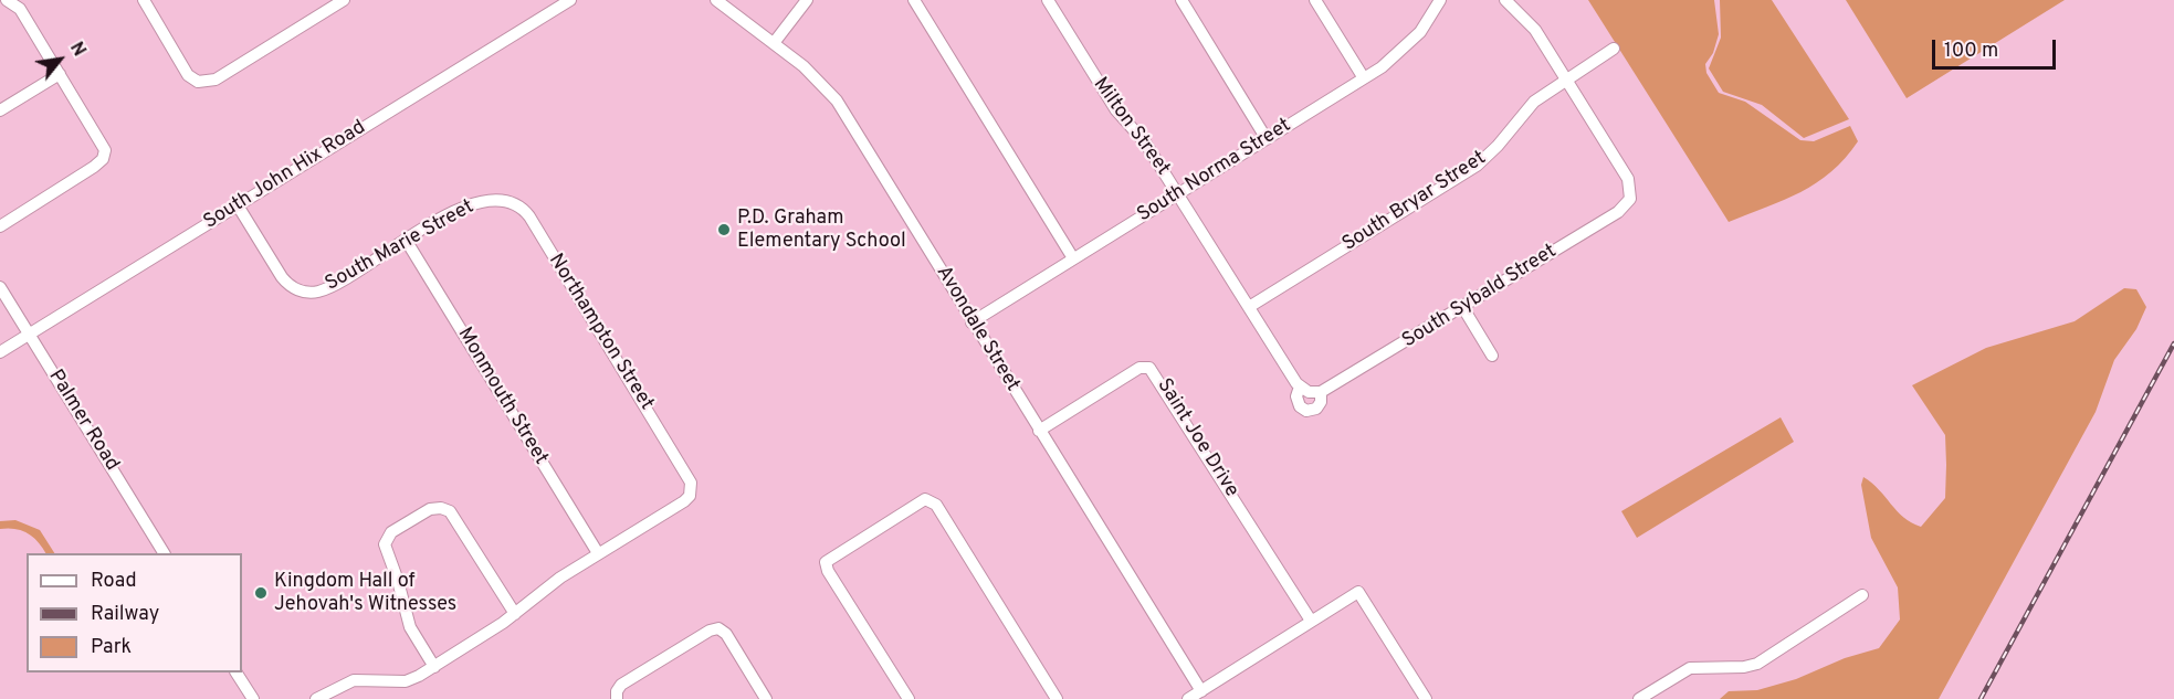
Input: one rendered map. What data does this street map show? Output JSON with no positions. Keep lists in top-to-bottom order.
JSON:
{
  "streets": {
    "street": [
      "Milton Street",
      "South Norma Street",
      "South John Hix Road",
      "South Bryar Street",
      "South Marie Street",
      "South Sybald Street",
      "Avondale Street",
      "Northampton Street",
      "Monmouth Street",
      "Palmer Road",
      "Saint Joe Drive"
    ]
  },
  "crossings": [
    ["Milton Street", "South Norma Street"],
    ["Milton Street", "South Bryar Street"],
    ["Milton Street", "South Sybald Street"],
    ["South Norma Street", "Avondale Street"],
    ["South John Hix Road", "South Marie Street"],
    ["South John Hix Road", "Palmer Road"],
    ["South Bryar Street", "South Sybald Street"],
    ["South Marie Street", "Northampton Street"],
    ["South Marie Street", "Monmouth Street"],
    ["Avondale Street", "Saint Joe Drive"],
    ["Northampton Street", "Monmouth Street"]
  ],
  "places": ["P.D. Graham Elementary School", "Kingdom Hall of Jehovah's Witnesses"],
  "legend": ["Road", "Railway", "Park"],
  "scale_bar": "100 m",
  "north": "top right"
}
